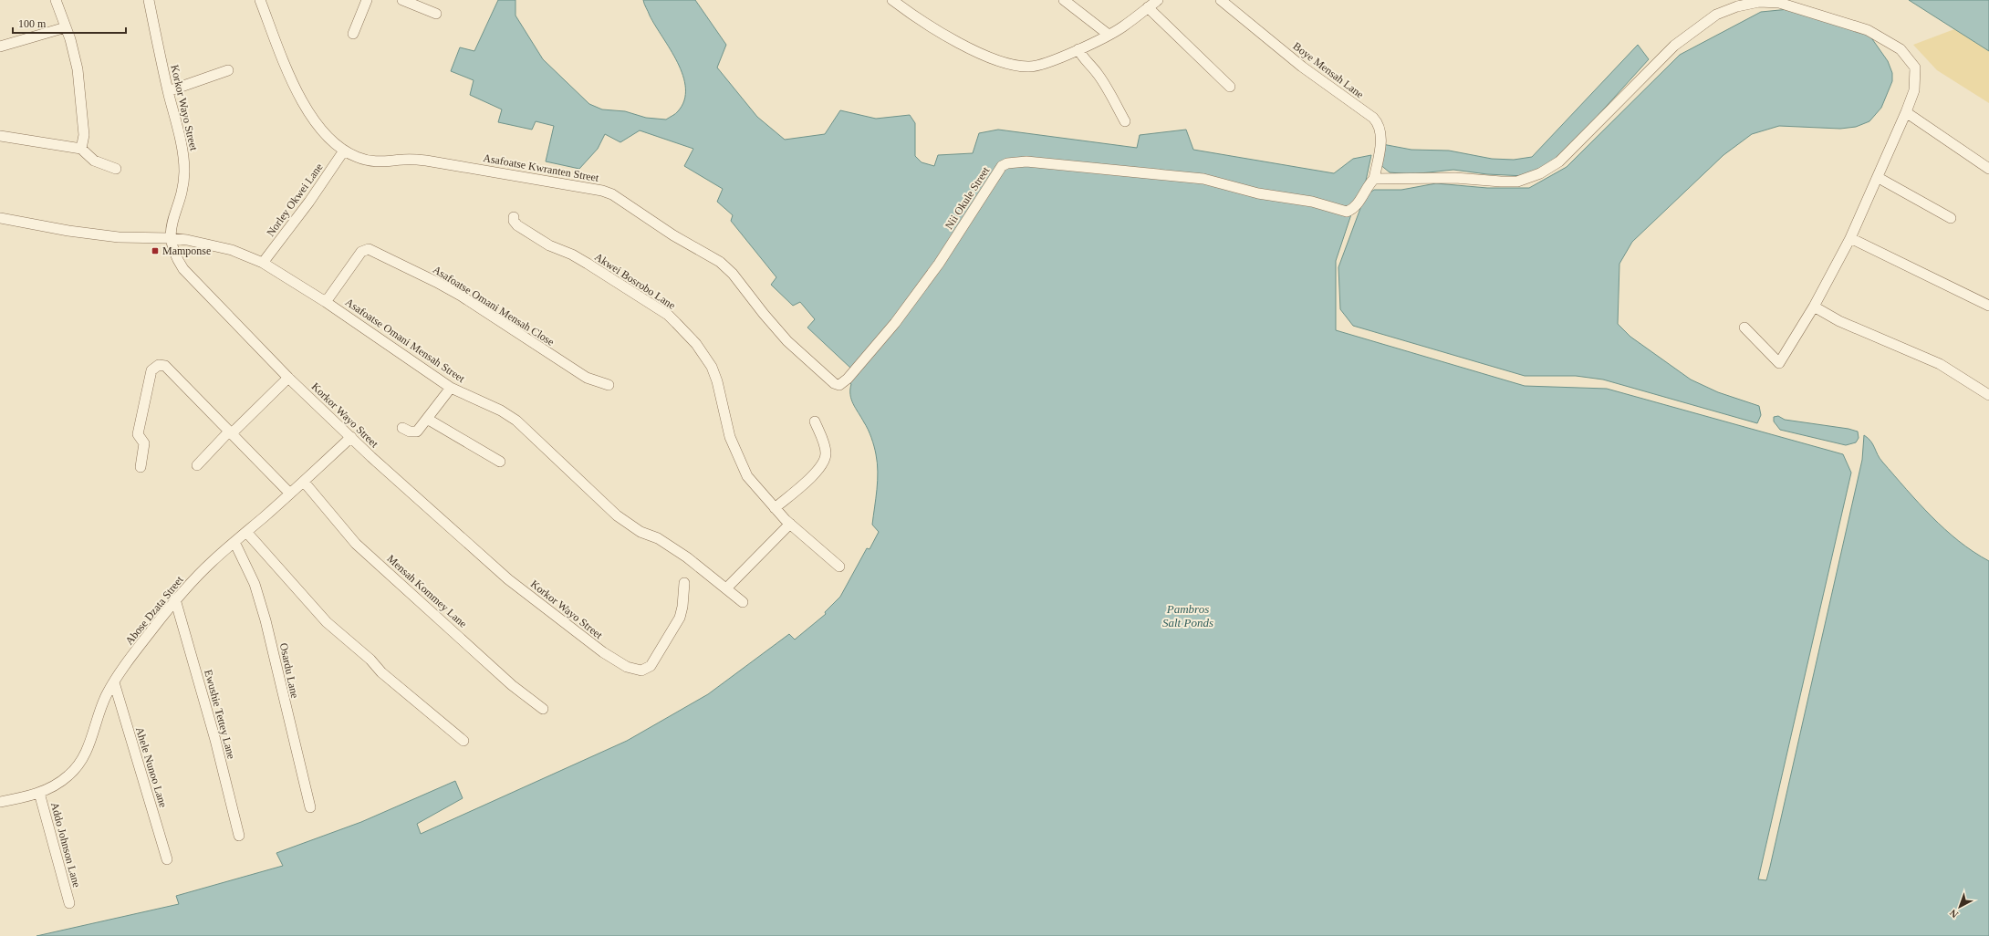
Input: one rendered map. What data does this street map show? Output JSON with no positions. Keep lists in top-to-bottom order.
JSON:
{
  "streets": {
    "street": [
      "Boye Mensah Lane",
      "Korkor Wayo Street",
      "Asafoatse Kwranten Street",
      "Nii Okule Street",
      "Norley Okwei Lane",
      "Akwei Bosrobo Lane",
      "Asafoatse Omani Mensah Close",
      "Asafoatse Omani Mensah Street",
      "Mensah Kommey Lane",
      "Abose Dzata Street",
      "Osardu Lane",
      "Ewushie Tettey Lane",
      "Ahele Nunoo Lane",
      "Addo Johnson Lane"
    ]
  },
  "crossings": [
    ["Boye Mensah Lane", "Nii Okule Street"],
    ["Korkor Wayo Street", "Asafoatse Omani Mensah Street"],
    ["Korkor Wayo Street", "Abose Dzata Street"],
    ["Asafoatse Kwranten Street", "Nii Okule Street"],
    ["Asafoatse Kwranten Street", "Norley Okwei Lane"],
    ["Norley Okwei Lane", "Asafoatse Omani Mensah Street"],
    ["Asafoatse Omani Mensah Close", "Asafoatse Omani Mensah Street"],
    ["Mensah Kommey Lane", "Abose Dzata Street"],
    ["Abose Dzata Street", "Osardu Lane"],
    ["Abose Dzata Street", "Ewushie Tettey Lane"],
    ["Abose Dzata Street", "Ahele Nunoo Lane"],
    ["Abose Dzata Street", "Addo Johnson Lane"]
  ],
  "water": ["Pambros Salt Ponds"],
  "places": {
    "transit": ["Mamponse"]
  },
  "scale_bar": "100 m",
  "north": "bottom left"
}
